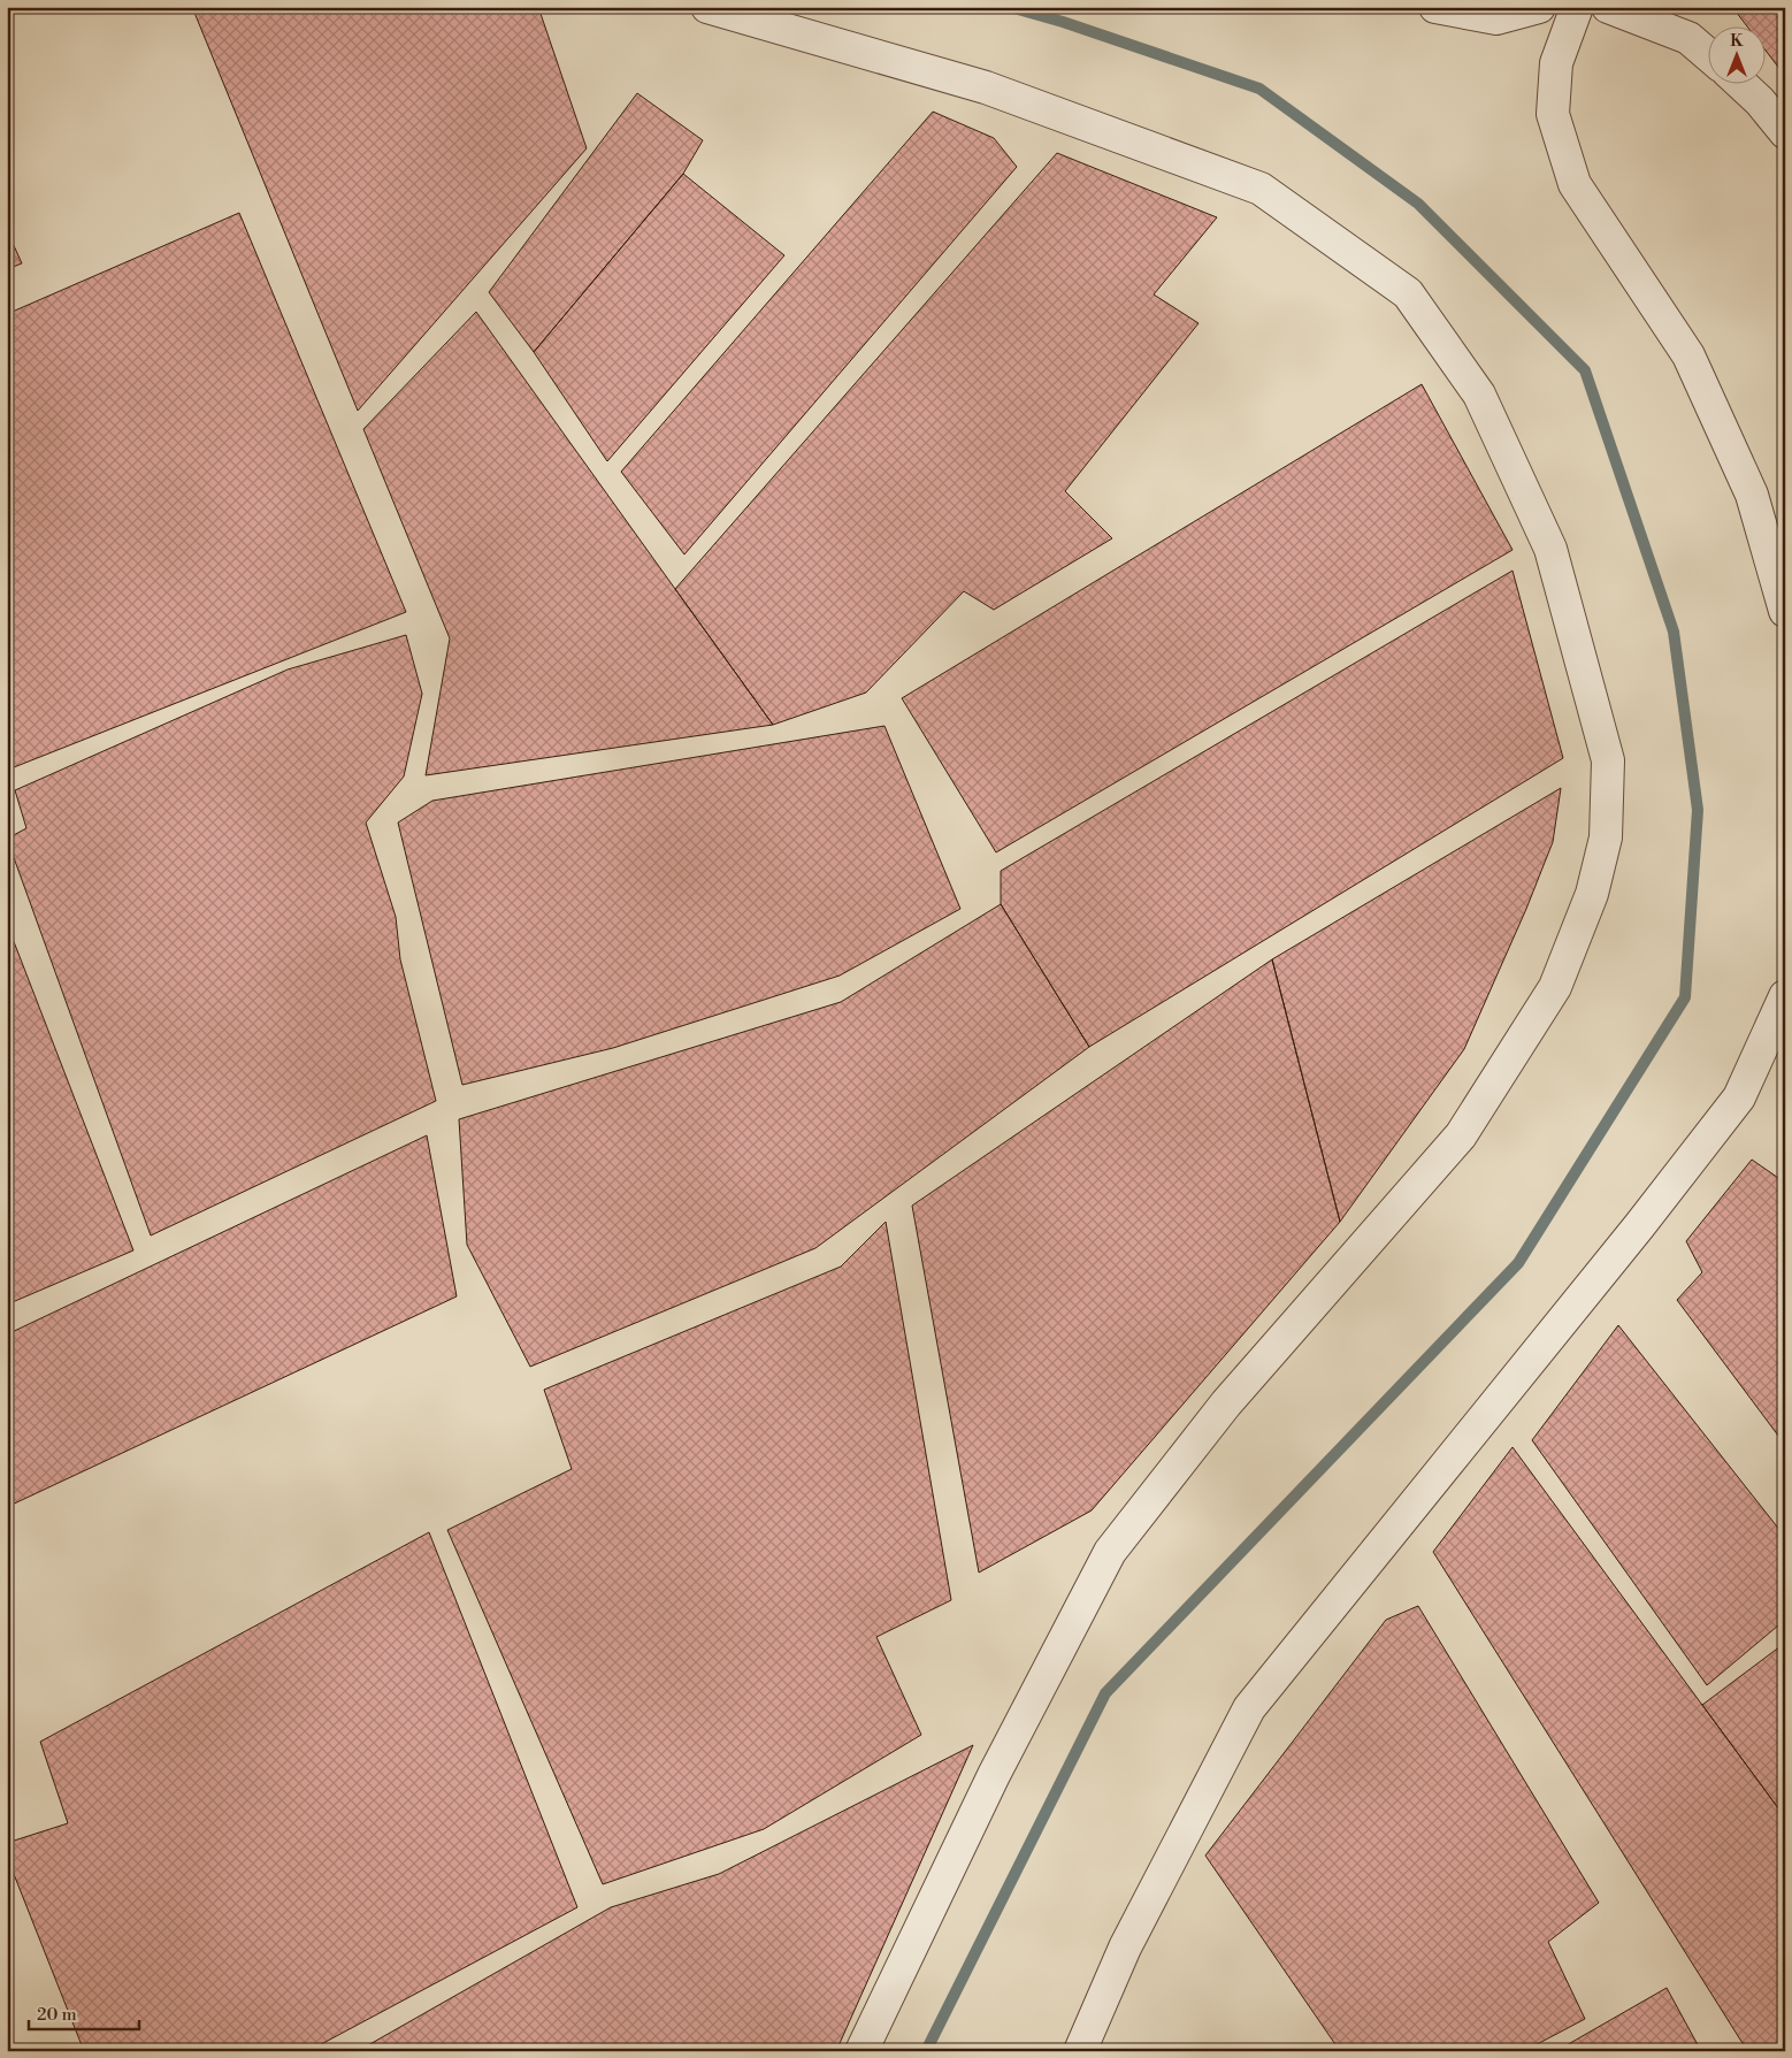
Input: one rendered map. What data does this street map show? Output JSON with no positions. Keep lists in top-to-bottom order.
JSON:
{
  "scale_bar": "20 m",
  "north": "top"
}
